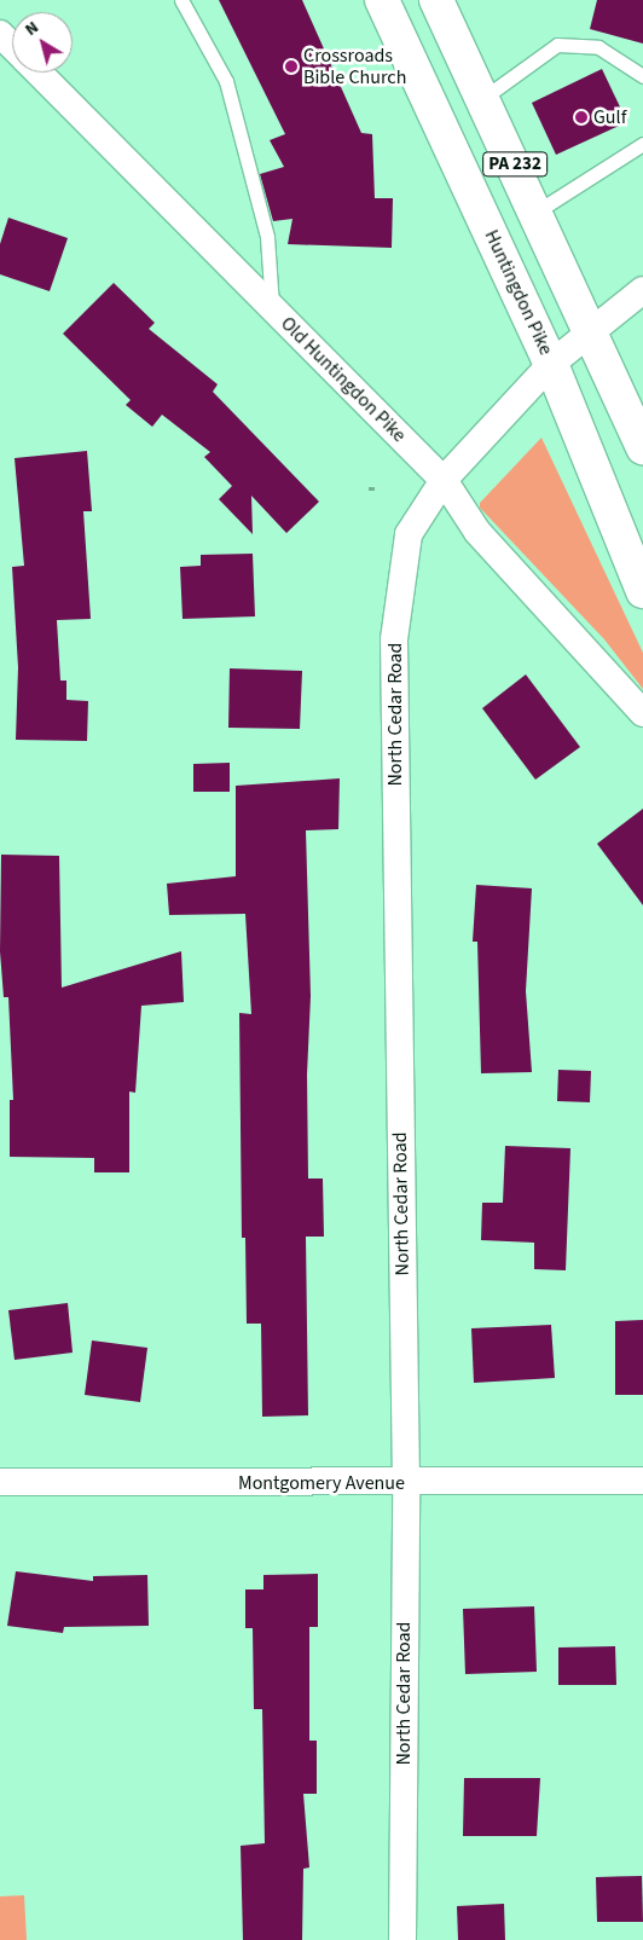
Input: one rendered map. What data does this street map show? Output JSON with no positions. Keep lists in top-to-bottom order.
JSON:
{
  "streets": {
    "main road": ["PA 232", "Huntingdon Pike"],
    "street": ["Old Huntingdon Pike", "North Cedar Road", "Montgomery Avenue"]
  },
  "crossings": [
    ["PA 232", "North Cedar Road"],
    ["Huntingdon Pike", "North Cedar Road"],
    ["Old Huntingdon Pike", "North Cedar Road"],
    ["North Cedar Road", "Montgomery Avenue"]
  ],
  "places": ["Crossroads Bible Church", "Gulf"],
  "north": "top left"
}
